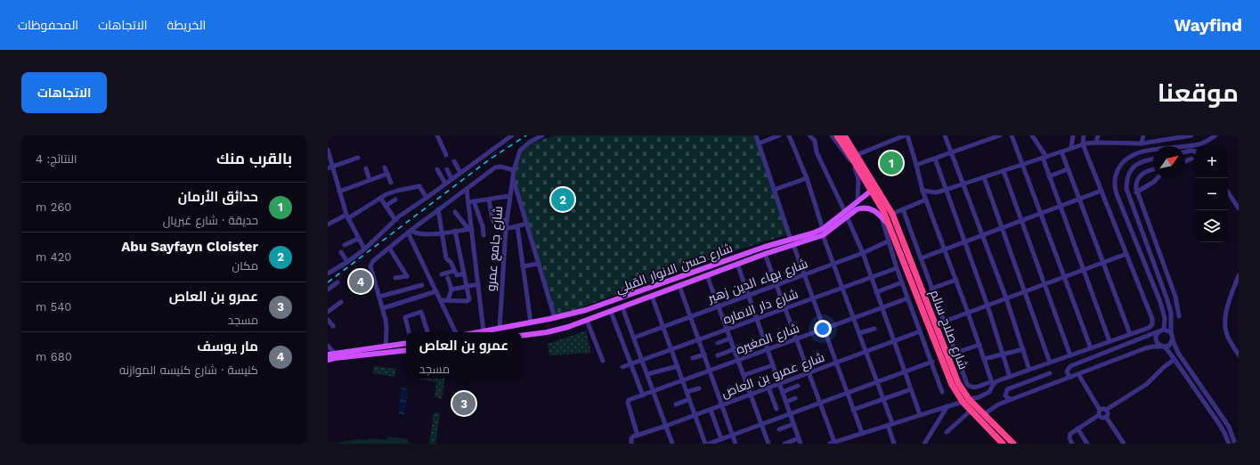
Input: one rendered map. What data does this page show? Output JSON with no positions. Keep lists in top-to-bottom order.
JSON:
{
  "streets": {
    "highway": ["شارع صلاح سالم"],
    "main road": ["شارع حسن الانوار القبلي"],
    "street": [
      "شارع جامع عمرو",
      "شارع بهاء الدين زهير",
      "شارع دار الاماره",
      "شارع المغيره",
      "شارع عمرو بن العاص"
    ]
  },
  "crossings": [
    ["شارع جامع عمرو", "شارع حسن الانوار القبلي"],
    ["شارع حسن الانوار القبلي", "شارع صلاح سالم"],
    ["شارع المغيره", "شارع عمرو بن العاص"]
  ],
  "north": "top right",
  "page": {
    "header": "Wayfind",
    "nav": ["الخريطة", "الاتجاهات", "المحفوظات"],
    "title": "موقعنا",
    "buttons": "الاتجاهات",
    "heading": ["بالقرب منك", "النتائج: 4"],
    "map_buttons": ["+", "−"],
    "pins": [
      "1",
      "2",
      "4",
      "3"
    ],
    "list": [
      {
        "mark": "1",
        "name": "حدائق الأرمان",
        "note": "حديقة · شارع غبريال",
        "value": "260 m"
      },
      {
        "mark": "2",
        "name": "Abu Sayfayn Cloister",
        "note": "مكان",
        "value": "420 m"
      },
      {
        "mark": "3",
        "name": "عمرو بن العاص",
        "note": "مسجد",
        "value": "540 m"
      },
      {
        "mark": "4",
        "name": "مار يوسف",
        "note": "كنيسة · شارع كنيسه الموازنه",
        "value": "680 m"
      }
    ],
    "popup": ["عمرو بن العاص", "مسجد"]
  }
}
